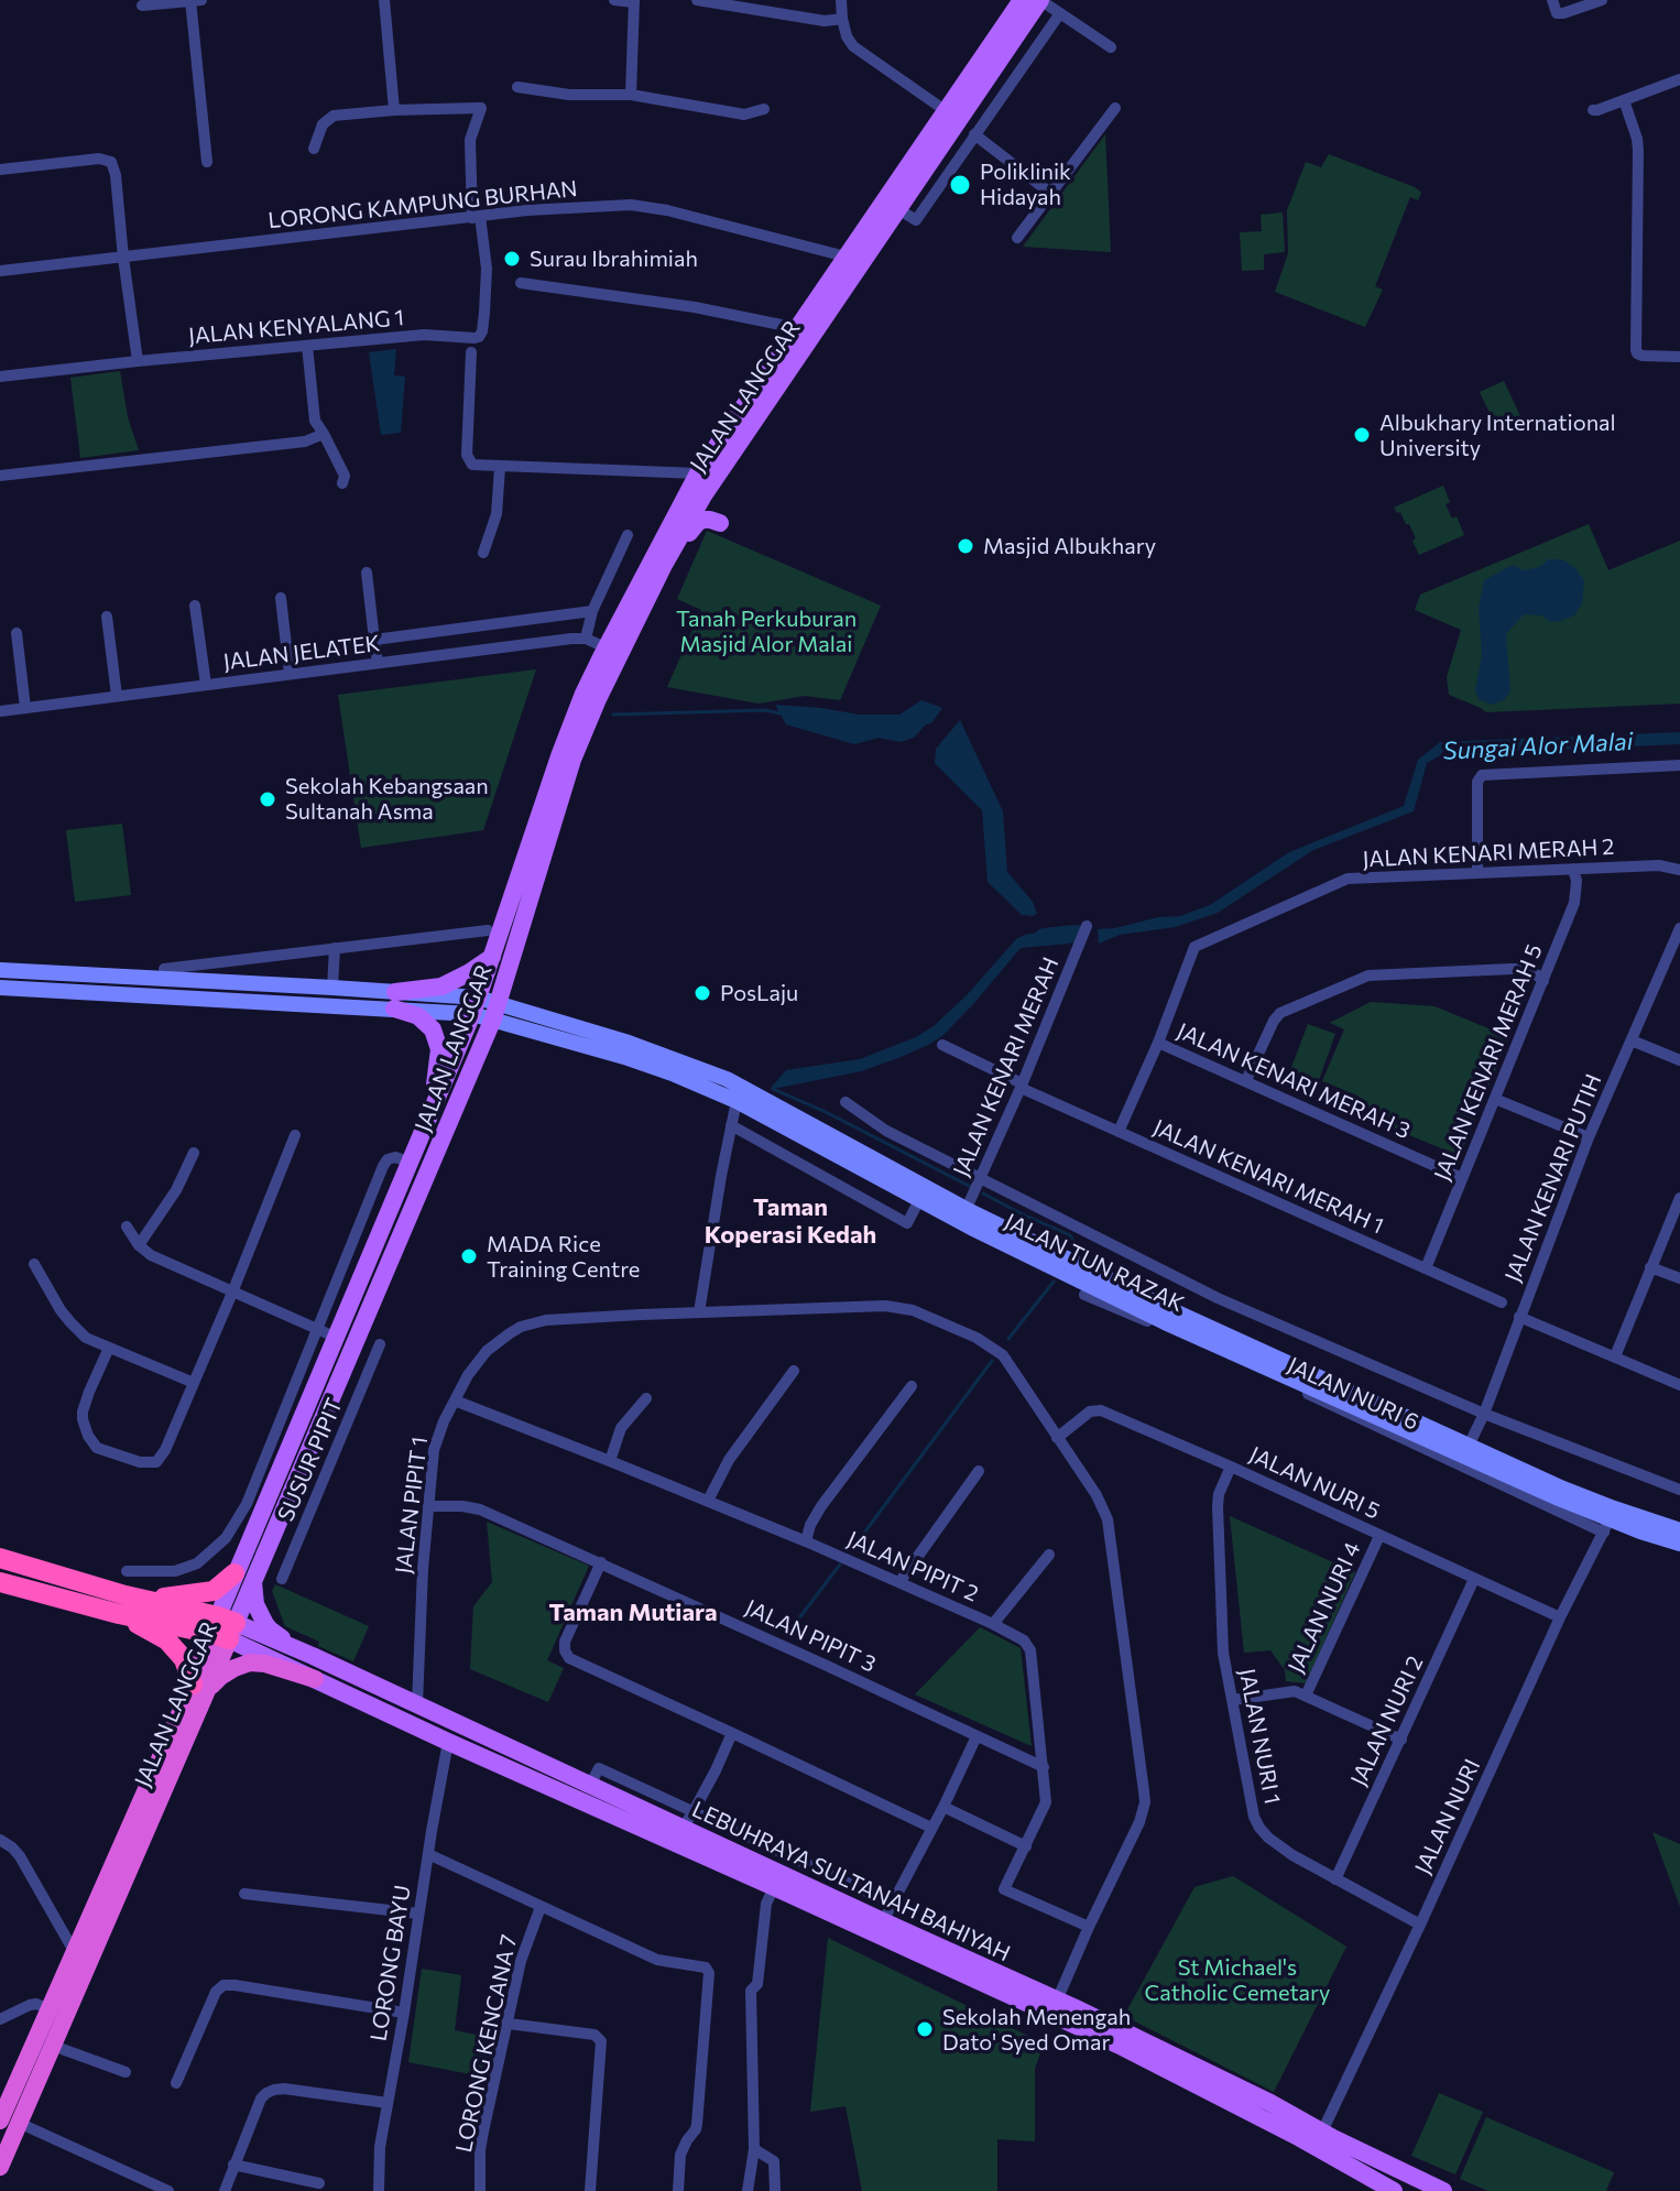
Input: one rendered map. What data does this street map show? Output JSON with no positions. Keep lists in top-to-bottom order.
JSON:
{
  "streets": {
    "highway": ["JALAN LANGGAR"],
    "main road": ["JALAN TUN RAZAK", "LEBUHRAYA SULTANAH BAHIYAH"],
    "street": [
      "LORONG KAMPUNG BURHAN",
      "JALAN KENYALANG 1",
      "JALAN JELATEK",
      "JALAN KENARI MERAH 2",
      "JALAN KENARI MERAH 5",
      "JALAN KENARI MERAH",
      "JALAN KENARI MERAH 3",
      "JALAN KENARI MERAH 1",
      "JALAN KENARI PUTIH",
      "SUSUR PIPIT",
      "JALAN NURI 5",
      "JALAN PIPIT 1",
      "JALAN PIPIT 2",
      "JALAN NURI 4",
      "JALAN PIPIT 3",
      "JALAN NURI 2",
      "JALAN NURI 1",
      "JALAN NURI",
      "LORONG BAYU",
      "LORONG KENCANA 7"
    ]
  },
  "crossings": [
    ["LORONG KAMPUNG BURHAN", "JALAN KENYALANG 1"],
    ["LORONG KAMPUNG BURHAN", "JALAN LANGGAR"],
    ["JALAN LANGGAR", "JALAN JELATEK"],
    ["JALAN LANGGAR", "JALAN TUN RAZAK"],
    ["JALAN LANGGAR", "SUSUR PIPIT"],
    ["JALAN LANGGAR", "LEBUHRAYA SULTANAH BAHIYAH"],
    ["JALAN KENARI MERAH 2", "JALAN KENARI MERAH 5"],
    ["JALAN KENARI MERAH 2", "JALAN KENARI MERAH 3"],
    ["JALAN KENARI MERAH 2", "JALAN KENARI MERAH 1"],
    ["JALAN KENARI MERAH 5", "JALAN KENARI MERAH 3"],
    ["JALAN KENARI MERAH 5", "JALAN KENARI MERAH 1"],
    ["JALAN KENARI MERAH", "JALAN KENARI MERAH 1"],
    ["JALAN KENARI MERAH", "JALAN TUN RAZAK"],
    ["JALAN KENARI PUTIH", "JALAN TUN RAZAK"],
    ["JALAN TUN RAZAK", "JALAN NURI"],
    ["JALAN NURI 5", "JALAN PIPIT 1"],
    ["JALAN NURI 5", "JALAN NURI 4"],
    ["JALAN NURI 5", "JALAN NURI 2"],
    ["JALAN NURI 5", "JALAN NURI 1"],
    ["JALAN NURI 5", "JALAN NURI"],
    ["JALAN PIPIT 1", "JALAN PIPIT 2"],
    ["JALAN PIPIT 1", "JALAN PIPIT 3"],
    ["JALAN PIPIT 1", "LEBUHRAYA SULTANAH BAHIYAH"],
    ["JALAN PIPIT 2", "JALAN PIPIT 3"],
    ["JALAN NURI 2", "JALAN NURI 1"],
    ["JALAN NURI 1", "JALAN NURI"],
    ["JALAN NURI", "LEBUHRAYA SULTANAH BAHIYAH"],
    ["LEBUHRAYA SULTANAH BAHIYAH", "LORONG BAYU"]
  ],
  "districts": ["Taman Koperasi Kedah", "Taman Mutiara"],
  "water": ["Sungai Alor Malai"],
  "parks": ["Tanah Perkuburan Masjid Alor Malai", "St Michael's Catholic Cemetary"],
  "places": [
    "Poliklinik Hidayah",
    "Surau Ibrahimiah",
    "Albukhary International University",
    "Masjid Albukhary",
    "Sekolah Kebangsaan Sultanah Asma",
    "PosLaju",
    "MADA Rice Training Centre",
    "Sekolah Menengah Dato' Syed Omar"
  ]
}
